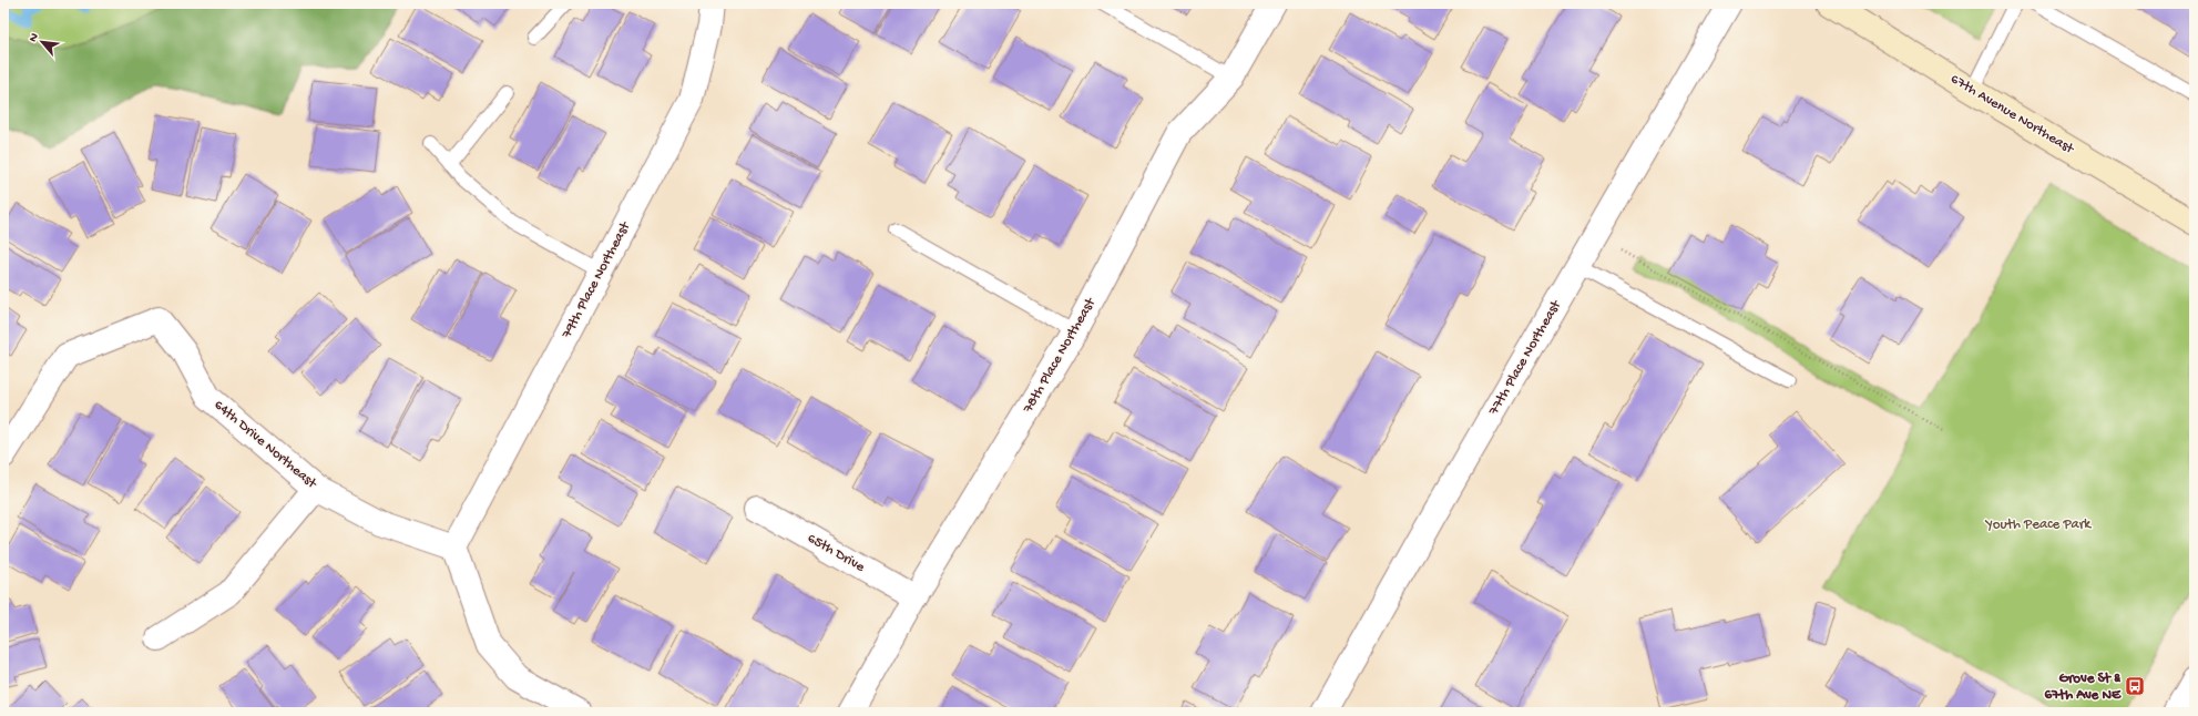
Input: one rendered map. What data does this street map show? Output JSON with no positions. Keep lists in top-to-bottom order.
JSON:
{
  "streets": {
    "main road": ["67th Avenue Northeast"],
    "street": [
      "79th Place Northeast",
      "78th Place Northeast",
      "77th Place Northeast",
      "64th Drive Northeast",
      "65th Drive"
    ]
  },
  "crossings": [
    ["79th Place Northeast", "64th Drive Northeast"],
    ["78th Place Northeast", "65th Drive"]
  ],
  "parks": ["Youth Peace Park"],
  "places": {
    "bus stop": ["Grove St & 67th Ave NE"]
  },
  "north": "top left"
}
